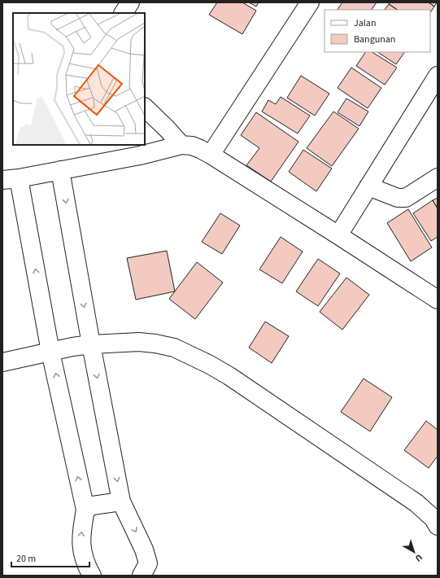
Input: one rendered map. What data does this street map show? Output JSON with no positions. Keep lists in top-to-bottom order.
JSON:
{
  "legend": ["Jalan", "Bangunan"],
  "scale_bar": "20 m",
  "north": "bottom right"
}
